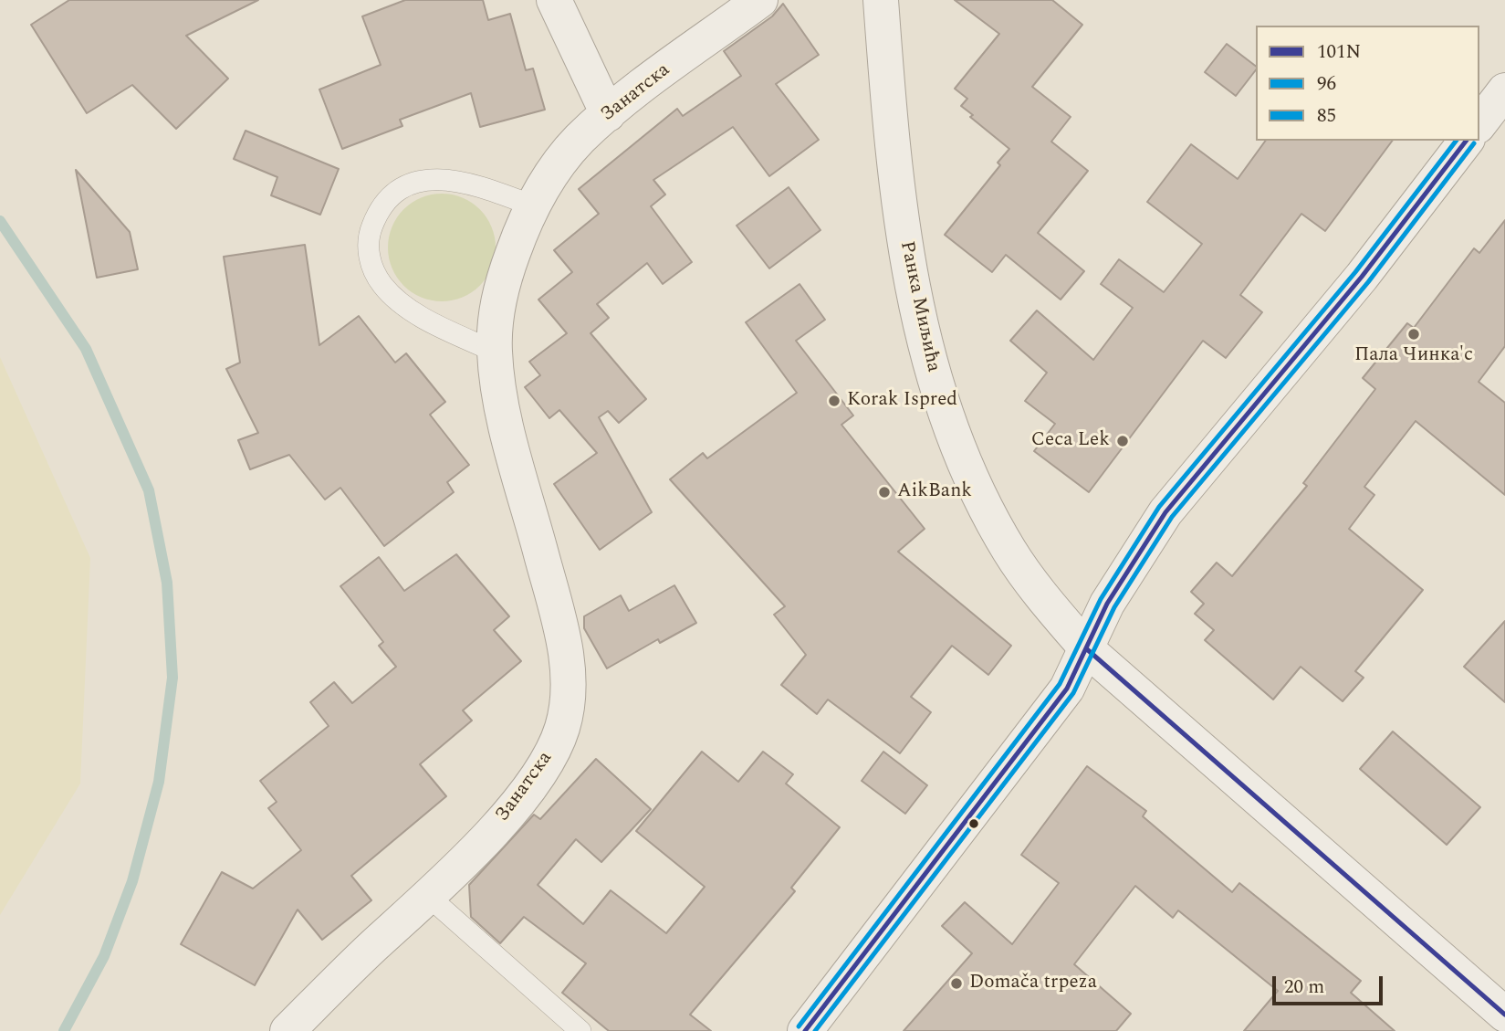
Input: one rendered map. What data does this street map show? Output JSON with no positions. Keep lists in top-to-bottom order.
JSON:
{
  "streets": {
    "street": ["Занатска", "Ранка Миљића"]
  },
  "places": [
    "Пала Чинка'с",
    "Korak Ispred",
    "Ceca Lek",
    "AikBank",
    "Domača trpeza"
  ],
  "lines": ["transit line 101N", "transit line 85", "transit line 96"],
  "legend": ["101N", "96", "85"],
  "scale_bar": "20 m"
}
